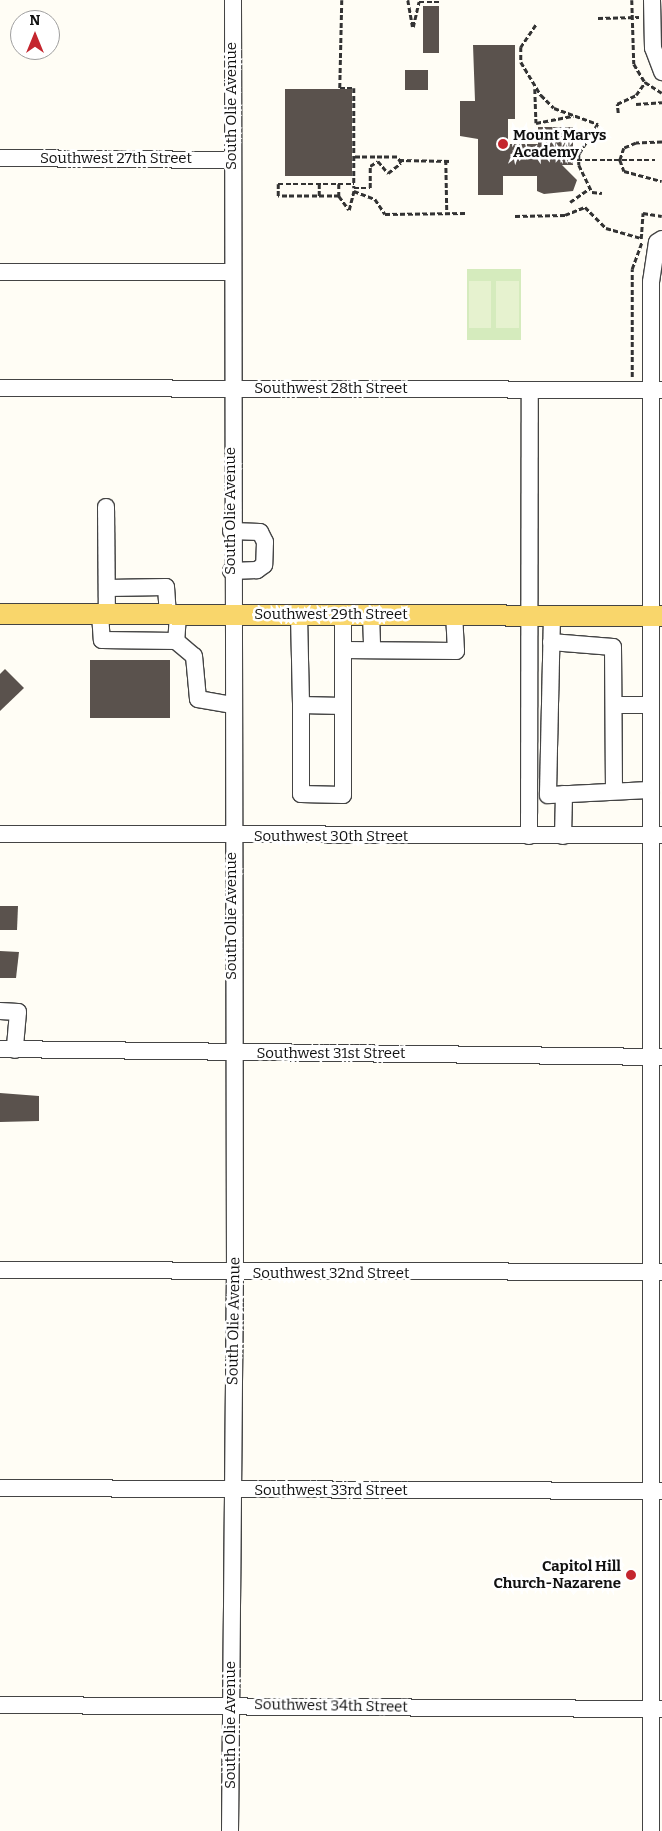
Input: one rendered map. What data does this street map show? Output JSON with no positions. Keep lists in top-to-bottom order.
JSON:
{
  "streets": {
    "main road": ["Southwest 29th Street"],
    "street": [
      "South Olie Avenue",
      "Southwest 27th Street",
      "Southwest 28th Street",
      "Southwest 30th Street",
      "Southwest 31st Street",
      "Southwest 32nd Street",
      "Southwest 33rd Street",
      "Southwest 34th Street"
    ]
  },
  "crossings": [
    ["South Olie Avenue", "Southwest 27th Street"],
    ["South Olie Avenue", "Southwest 28th Street"],
    ["South Olie Avenue", "Southwest 29th Street"],
    ["South Olie Avenue", "Southwest 30th Street"],
    ["South Olie Avenue", "Southwest 31st Street"],
    ["South Olie Avenue", "Southwest 32nd Street"],
    ["South Olie Avenue", "Southwest 33rd Street"],
    ["South Olie Avenue", "Southwest 34th Street"]
  ],
  "places": ["Mount Marys Academy", "Capitol Hill Church-Nazarene"],
  "north": "top"
}
